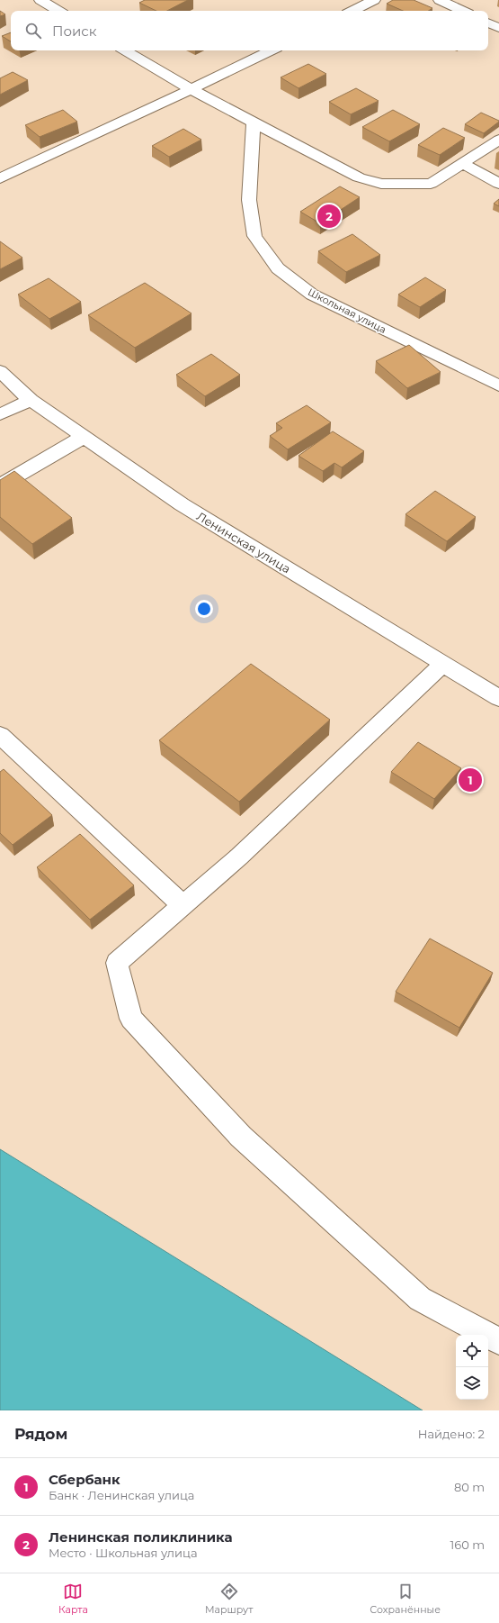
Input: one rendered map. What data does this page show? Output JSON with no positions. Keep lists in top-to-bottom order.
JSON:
{
  "streets": {
    "street": ["Школьная улица", "Ленинская улица"]
  },
  "page": {
    "search": "Поиск",
    "pins": ["2", "1"],
    "heading": ["Рядом", "Найдено: 2"],
    "list": [
      {
        "mark": "1",
        "name": "Сбербанк",
        "note": "Банк · Ленинская улица",
        "value": "80 m"
      },
      {
        "mark": "2",
        "name": "Ленинская поликлиника",
        "note": "Место · Школьная улица",
        "value": "160 m"
      }
    ],
    "nav": ["Карта", "Маршрут", "Сохранённые"]
  }
}
